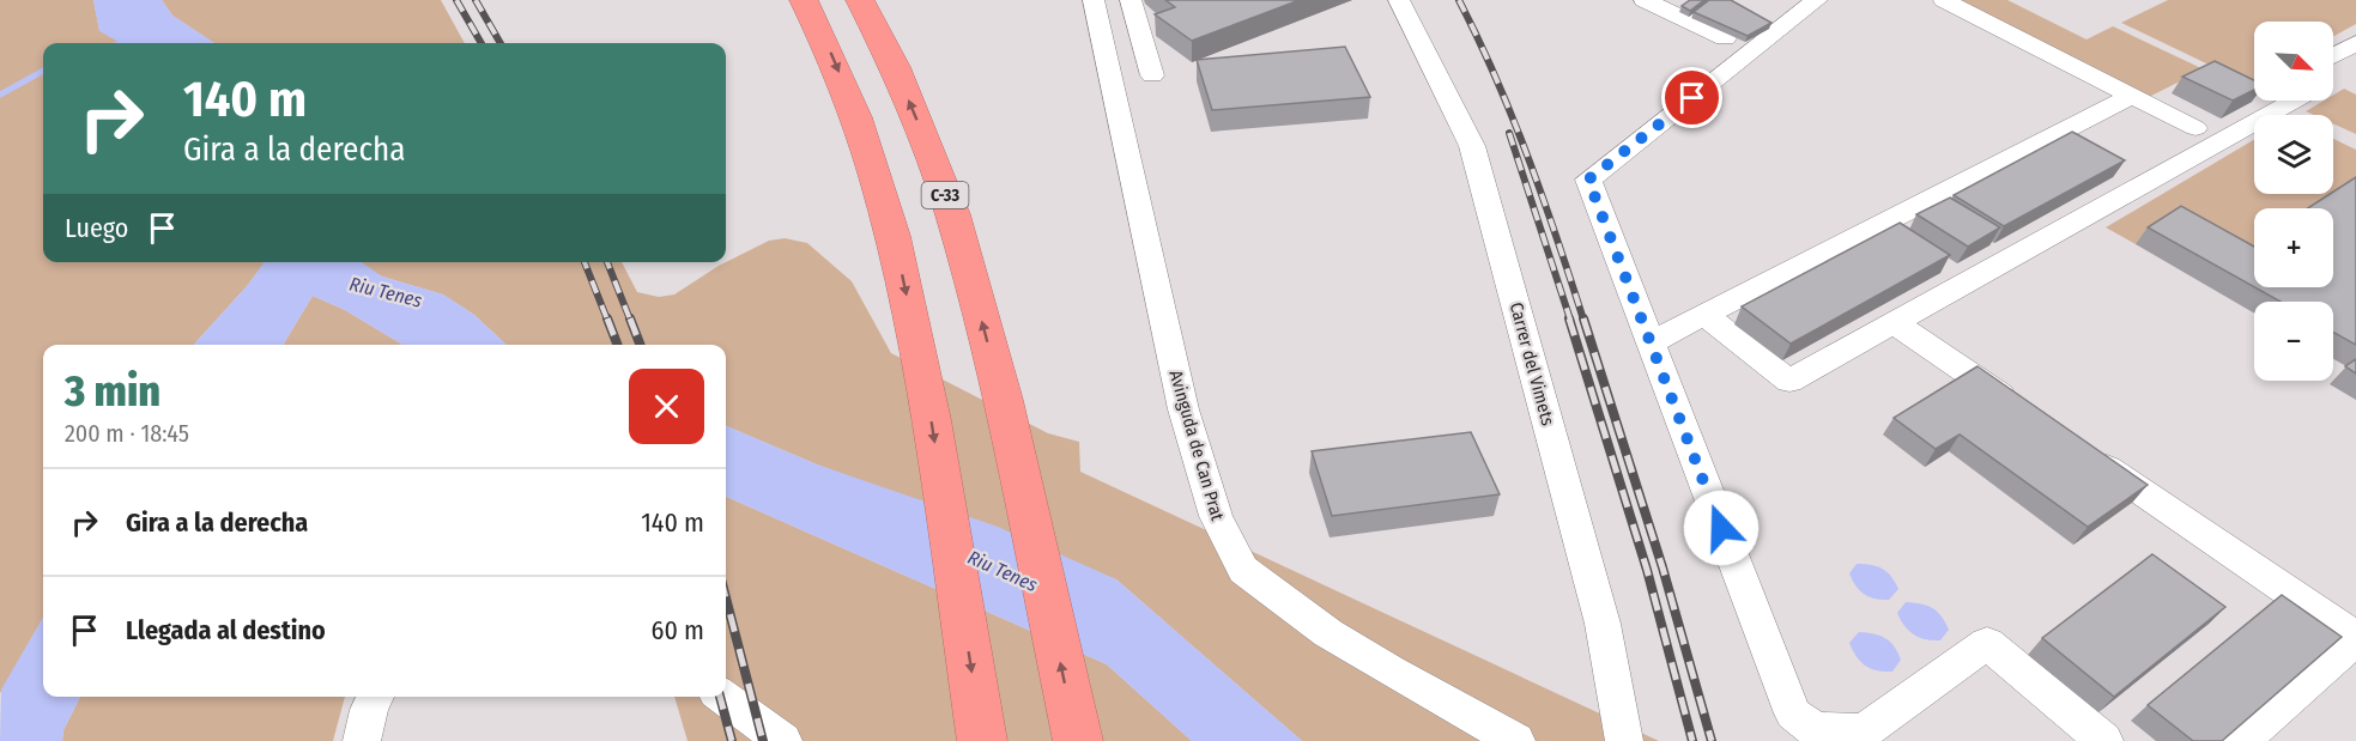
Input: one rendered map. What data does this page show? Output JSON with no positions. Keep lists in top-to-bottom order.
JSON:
{
  "streets": {
    "highway": ["C-33"],
    "street": ["Carrer del Vimets", "Avinguda de Can Prat"]
  },
  "water": ["Riu Tenes"],
  "north": "bottom right",
  "page": {
    "map_buttons": ["+", "−"],
    "turn": ["140 m", "Gira a la derecha"],
    "then": "Luego",
    "heading": ["3 min", "200 m · 18:45"],
    "list": [
      {
        "name": "Gira a la derecha",
        "value": "140 m"
      },
      {
        "name": "Llegada al destino",
        "value": "60 m"
      }
    ]
  }
}
